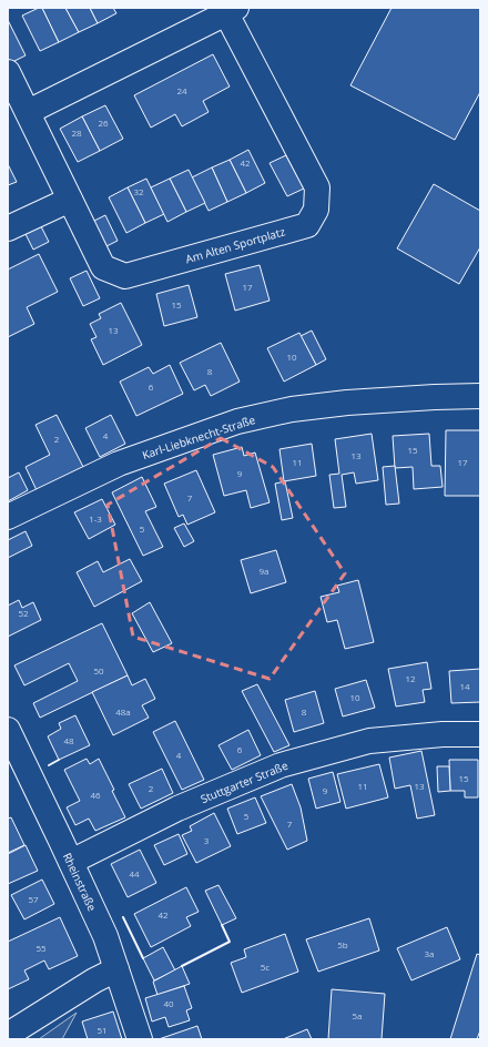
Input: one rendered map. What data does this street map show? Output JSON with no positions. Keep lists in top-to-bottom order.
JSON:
{
  "streets": {
    "street": [
      "Am Alten Sportplatz",
      "Karl-Liebknecht-Straße",
      "Stuttgarter Straße",
      "Rheinstraße"
    ]
  },
  "crossings": [
    ["Stuttgarter Straße", "Rheinstraße"]
  ],
  "house_numbers": [
    "24",
    "26",
    "28",
    "42",
    "32",
    "17",
    "15",
    "13",
    "10",
    "8",
    "6",
    "4",
    "2",
    "15",
    "13",
    "11",
    "17",
    "9",
    "7",
    "1-3",
    "5",
    "9a",
    "52",
    "50",
    "12",
    "14",
    "10",
    "48a",
    "8",
    "48",
    "6",
    "4",
    "15",
    "11",
    "13",
    "2",
    "9",
    "46",
    "5",
    "7",
    "3",
    "44",
    "57",
    "42",
    "5b",
    "55",
    "3a",
    "5c",
    "40",
    "5a",
    "51"
  ]
}
